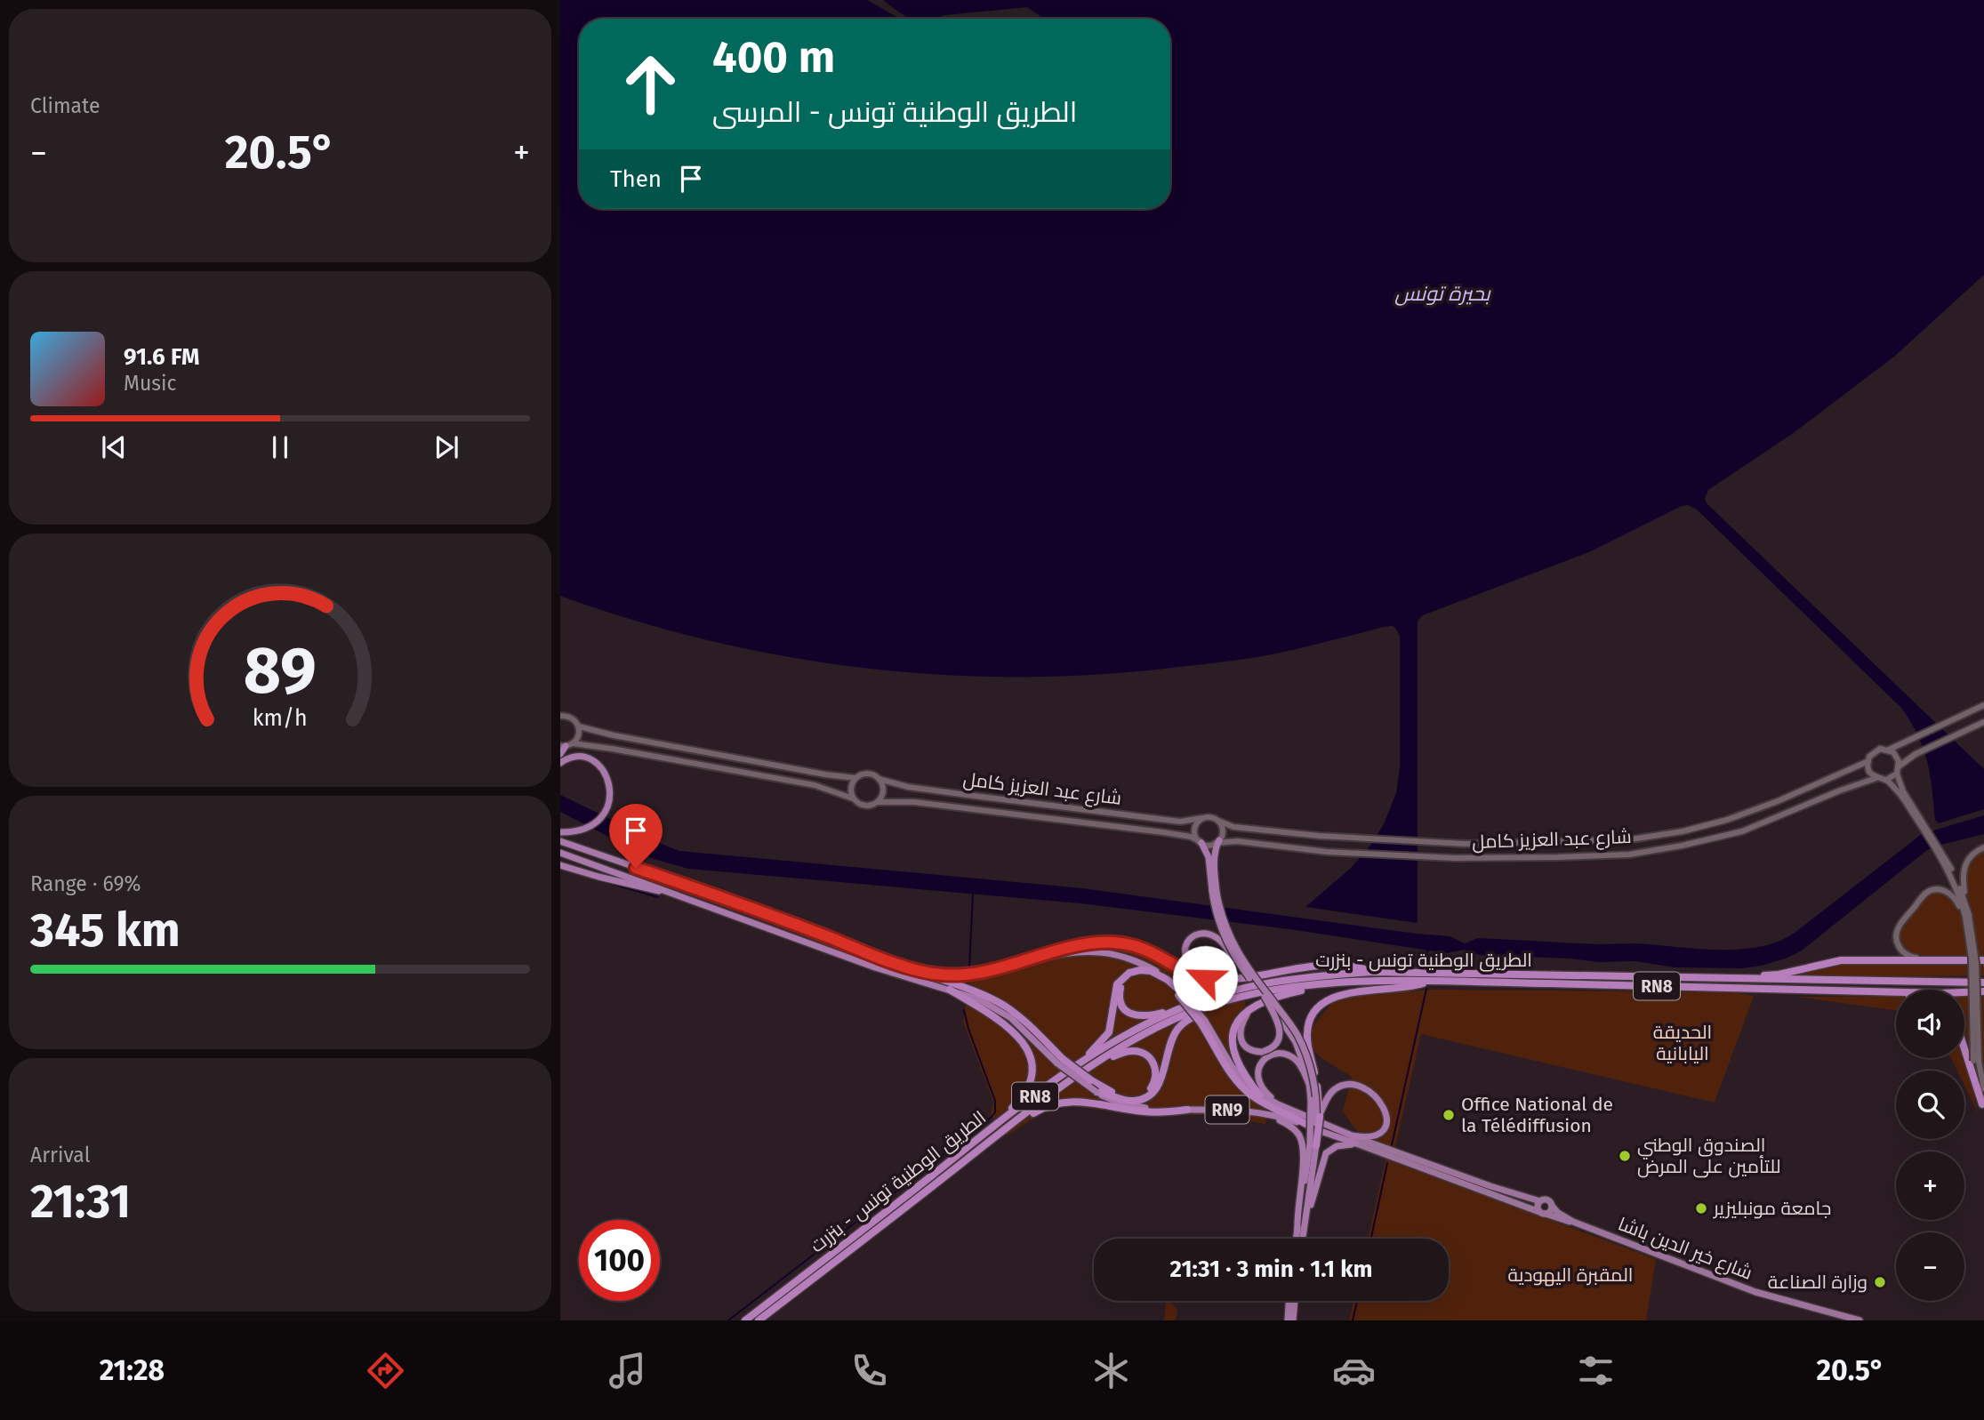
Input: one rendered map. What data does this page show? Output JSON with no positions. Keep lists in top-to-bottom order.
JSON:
{
  "streets": {
    "highway": ["الطريق الوطنية تونس - بنزرت", "RN8", "RN9"],
    "main road": ["شارع عبد العزيز كامل", "شارع خير الدين باشا"]
  },
  "crossings": [
    ["الطريق الوطنية تونس - بنزرت", "RN9"],
    ["RN9", "شارع خير الدين باشا"]
  ],
  "water": ["بحيرة تونس"],
  "parks": ["الحديقة اليابانية", "المقبرة اليهودية"],
  "places": [
    "Office National de la Télédiffusion",
    "الصندوق الوطني للتأمين على المرض",
    "جامعة مونبليزير",
    "وزارة الصناعة"
  ],
  "page": {
    "tile": [
      "Climate",
      ["Range · 69%", "345 km"],
      ["Arrival", "21:31"]
    ],
    "turn": ["400 m", "الطريق الوطنية تونس - المرسى"],
    "heat": ["−", "20.5°", "+"],
    "then": "Then",
    "song": ["91.6 FM", "Music"],
    "map_buttons": ["+", "−"],
    "limit": "100",
    "trip": "21:31 · 3 min · 1.1 km",
    "tabs": ["21:28", "20.5°"],
    "gauge": ["89", "km/h"]
  }
}
